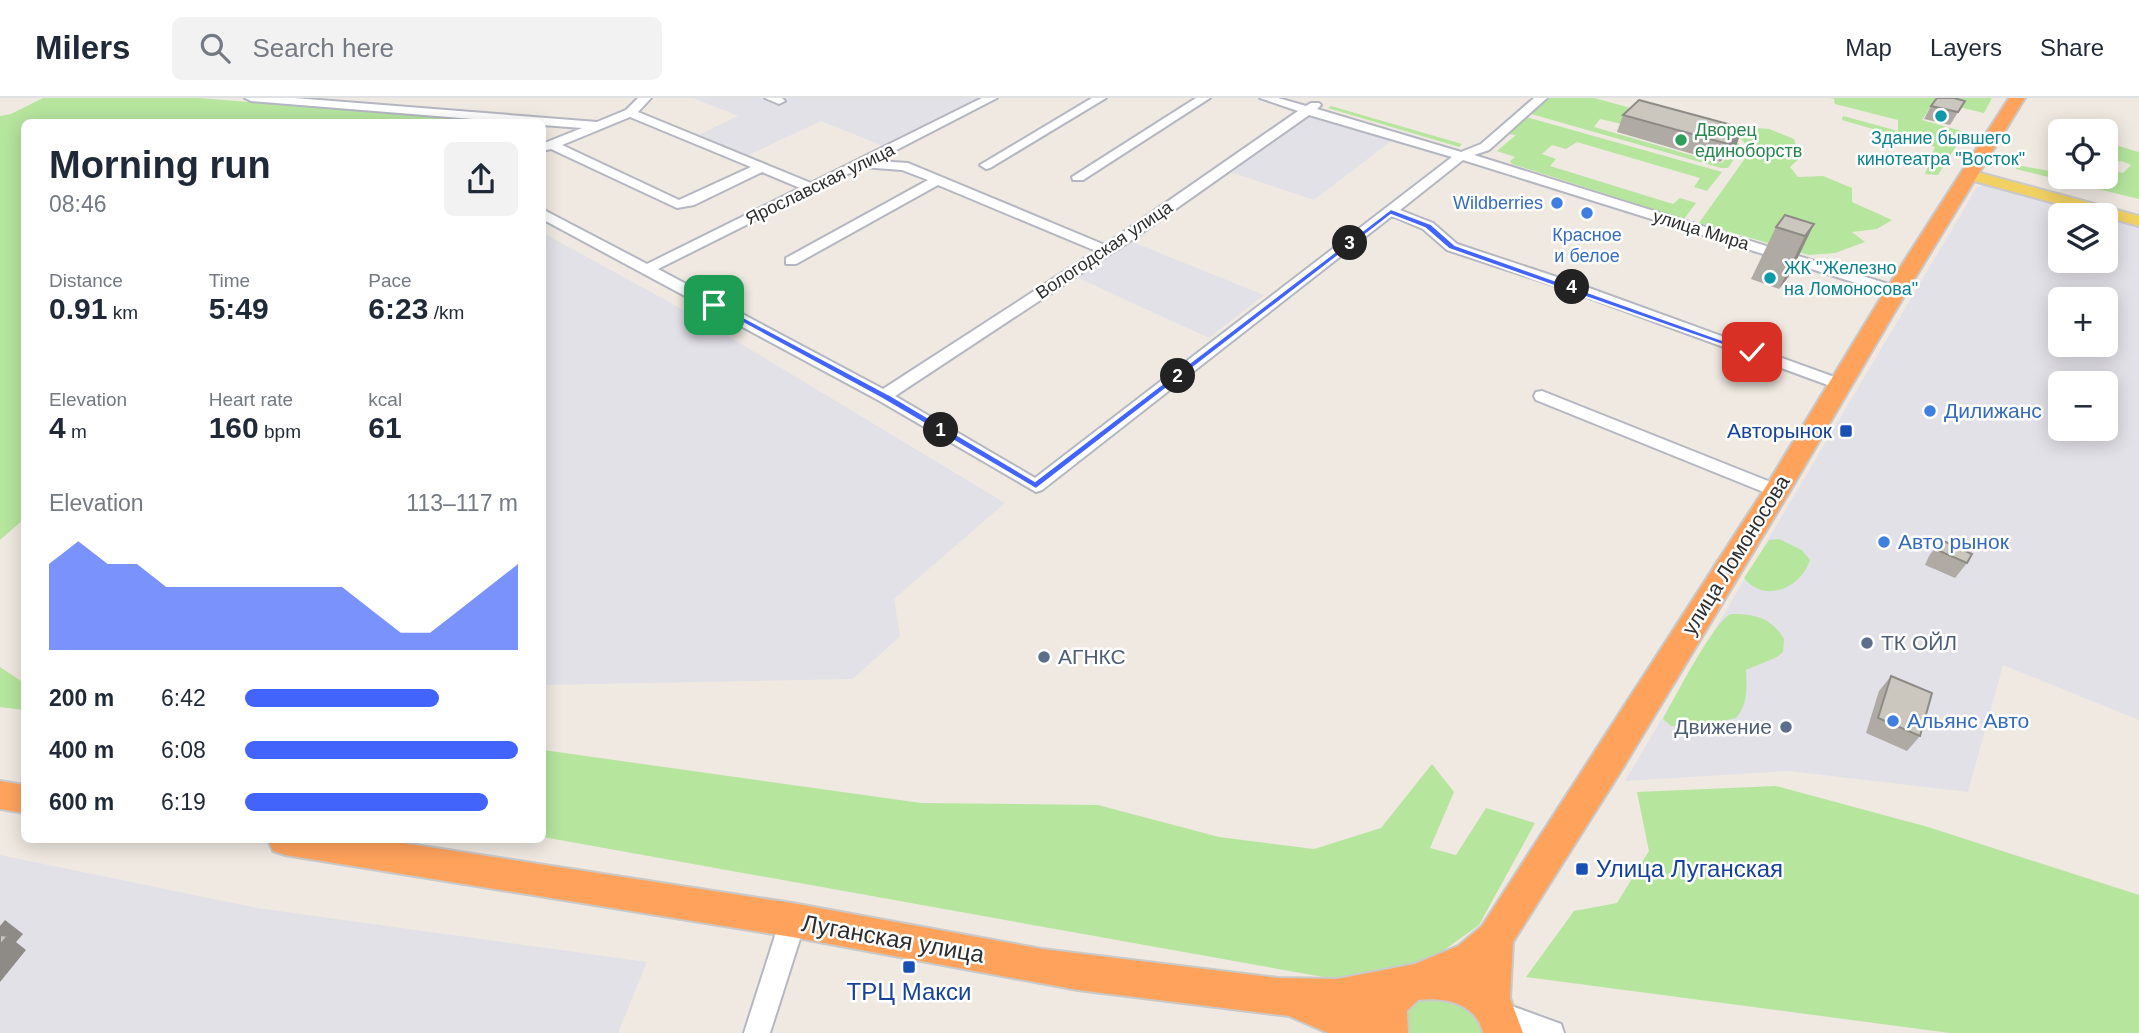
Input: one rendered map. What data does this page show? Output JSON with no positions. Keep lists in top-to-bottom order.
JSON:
{
  "streets": {
    "highway": ["улица Ломоносова", "Луганская улица"],
    "street": ["Ярославская улица", "улица Мира", "Вологодская улица"]
  },
  "crossings": [
    ["улица Мира", "Вологодская улица"],
    ["улица Мира", "улица Ломоносова"],
    ["улица Ломоносова", "Луганская улица"]
  ],
  "places": {
    "other": [
      "Здание бывшего кинотеатра \"Восток\"",
      "Дворец единоборств",
      "Wildberries",
      "Красное и белое",
      "ЖК \"Железно на Ломоносова\"",
      "Дилижанс",
      "Авто рынок",
      "ТК ОЙЛ",
      "АГНКС",
      "Альянс Авто",
      "Движение"
    ],
    "transit": ["Авторынок", "Улица Луганская", "ТРЦ Макси"]
  },
  "page": {
    "header": "Milers",
    "search": "Search here",
    "nav": ["Map", "Layers", "Share"],
    "map_buttons": ["+", "−"],
    "heading": ["Morning run", "08:46"],
    "pins": [
      "3",
      "4",
      "2",
      "1"
    ],
    "stats": [
      ["Distance", "0.91 km"],
      ["Time", "5:49"],
      ["Pace", "6:23 /km"],
      ["Elevation", "4 m"],
      ["Heart rate", "160 bpm"],
      ["kcal", "61"]
    ],
    "chart": ["Elevation", "113–117 m"],
    "list": [
      {
        "name": "200 m",
        "note": "6:42"
      },
      {
        "name": "400 m",
        "note": "6:08"
      },
      {
        "name": "600 m",
        "note": "6:19"
      }
    ]
  }
}
